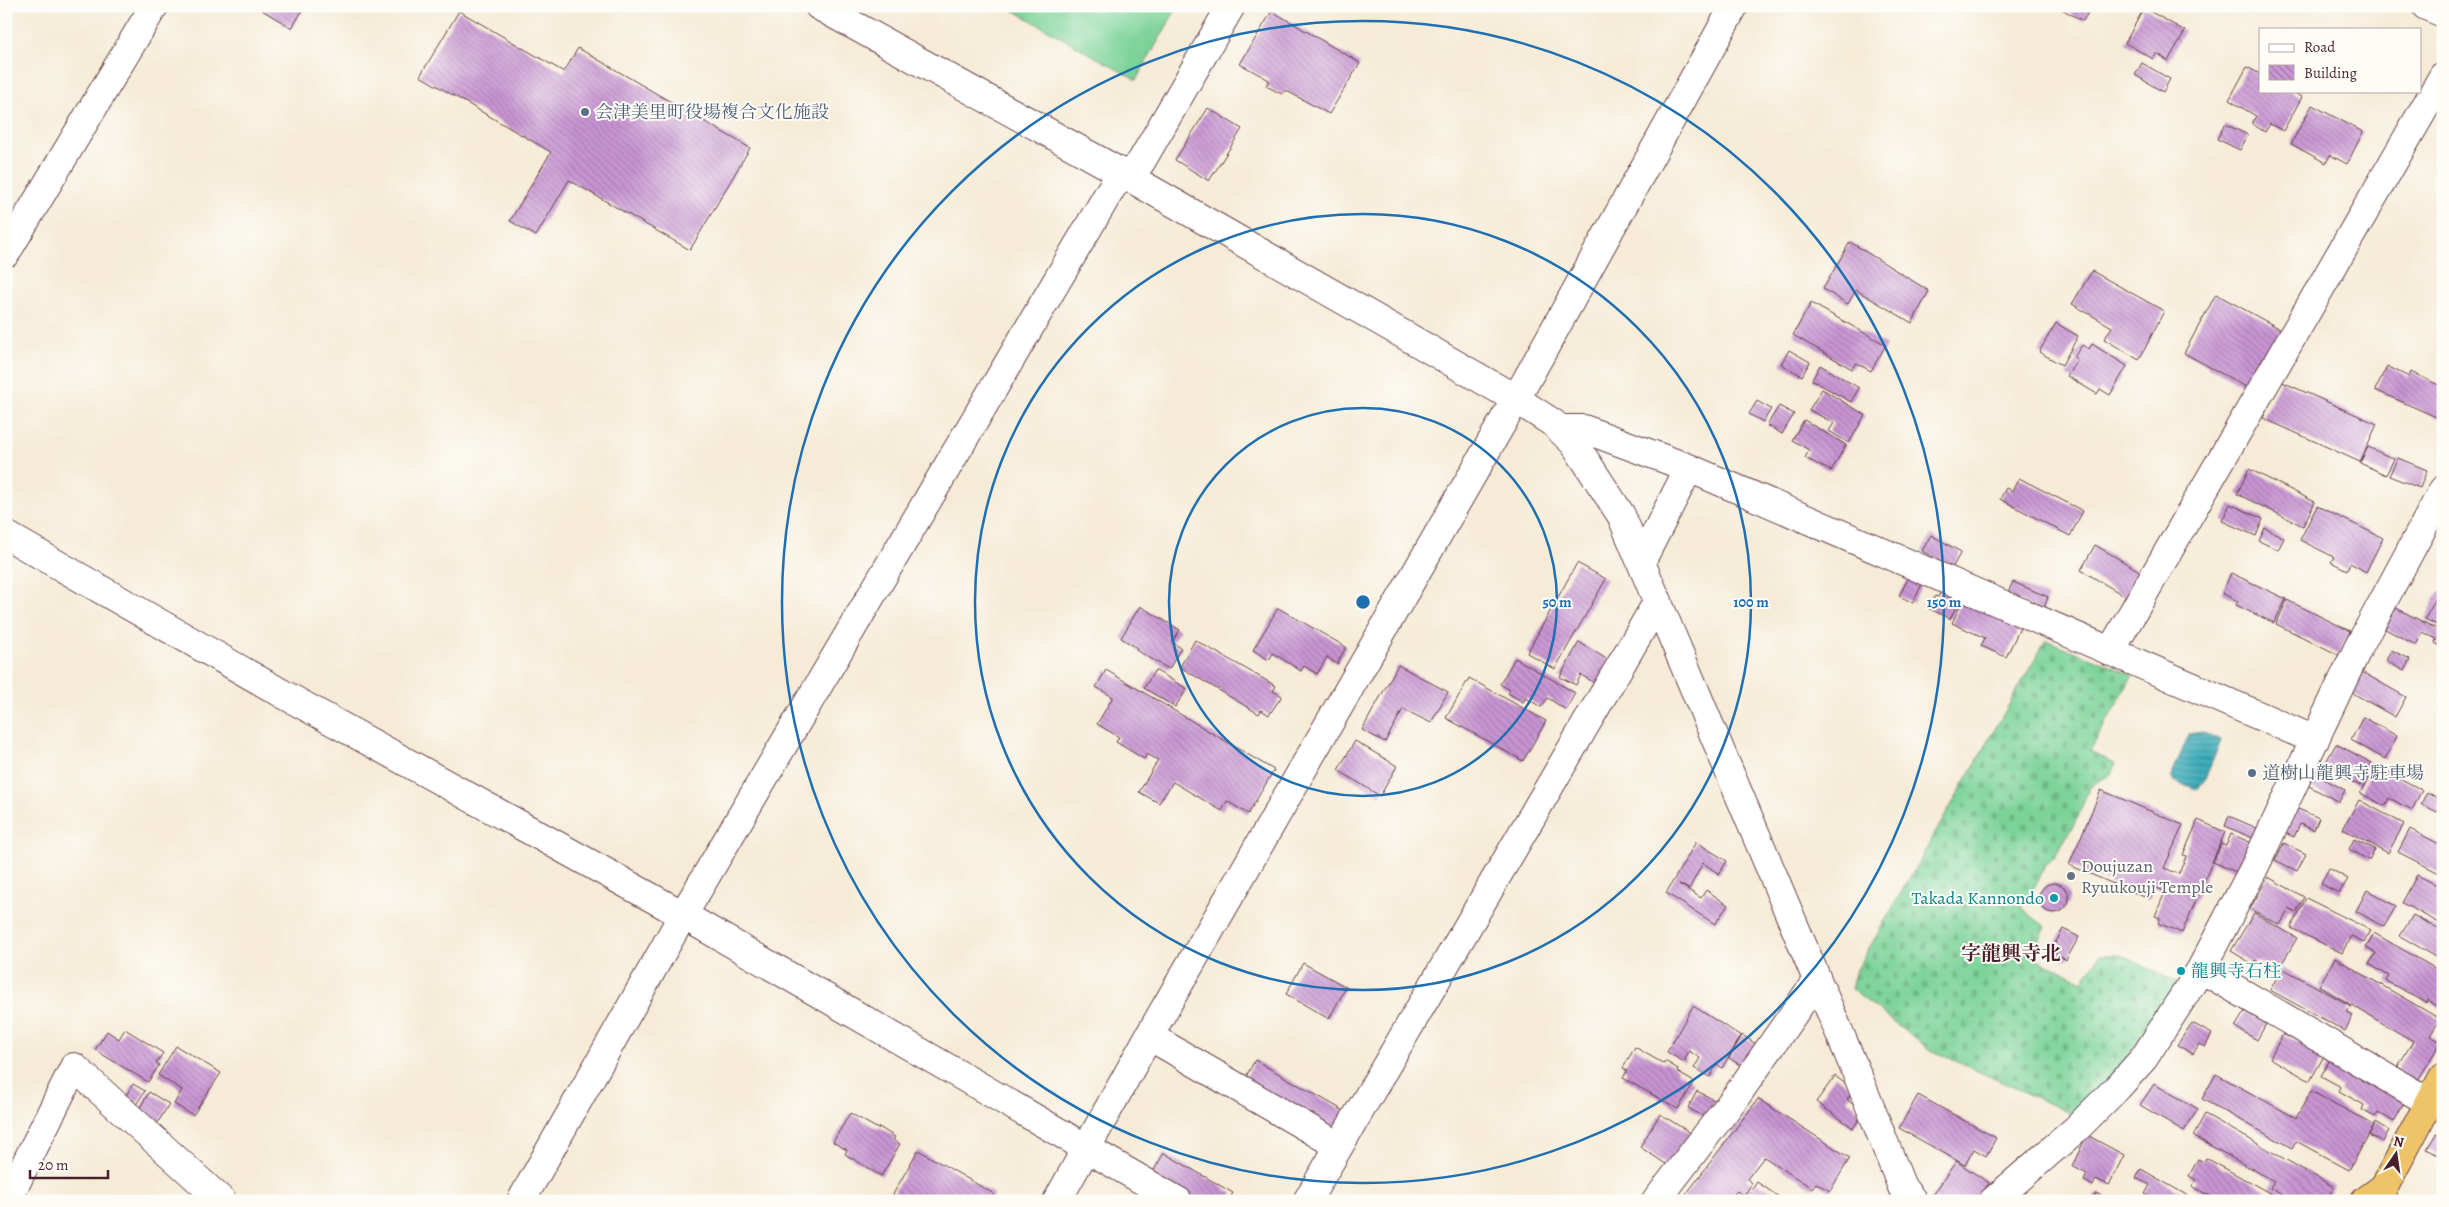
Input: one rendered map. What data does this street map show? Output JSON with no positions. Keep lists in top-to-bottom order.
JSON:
{
  "districts": ["字龍興寺北"],
  "places": [
    "会津美里町役場複合文化施設",
    "道樹山龍興寺駐車場",
    "Doujuzan Ryuukouji Temple",
    "Takada Kannondo",
    "龍興寺石柱"
  ],
  "legend": ["Road", "Building"],
  "scale_bar": "20 m",
  "north": "top",
  "rings": ["50 m", "100 m", "150 m"]
}
